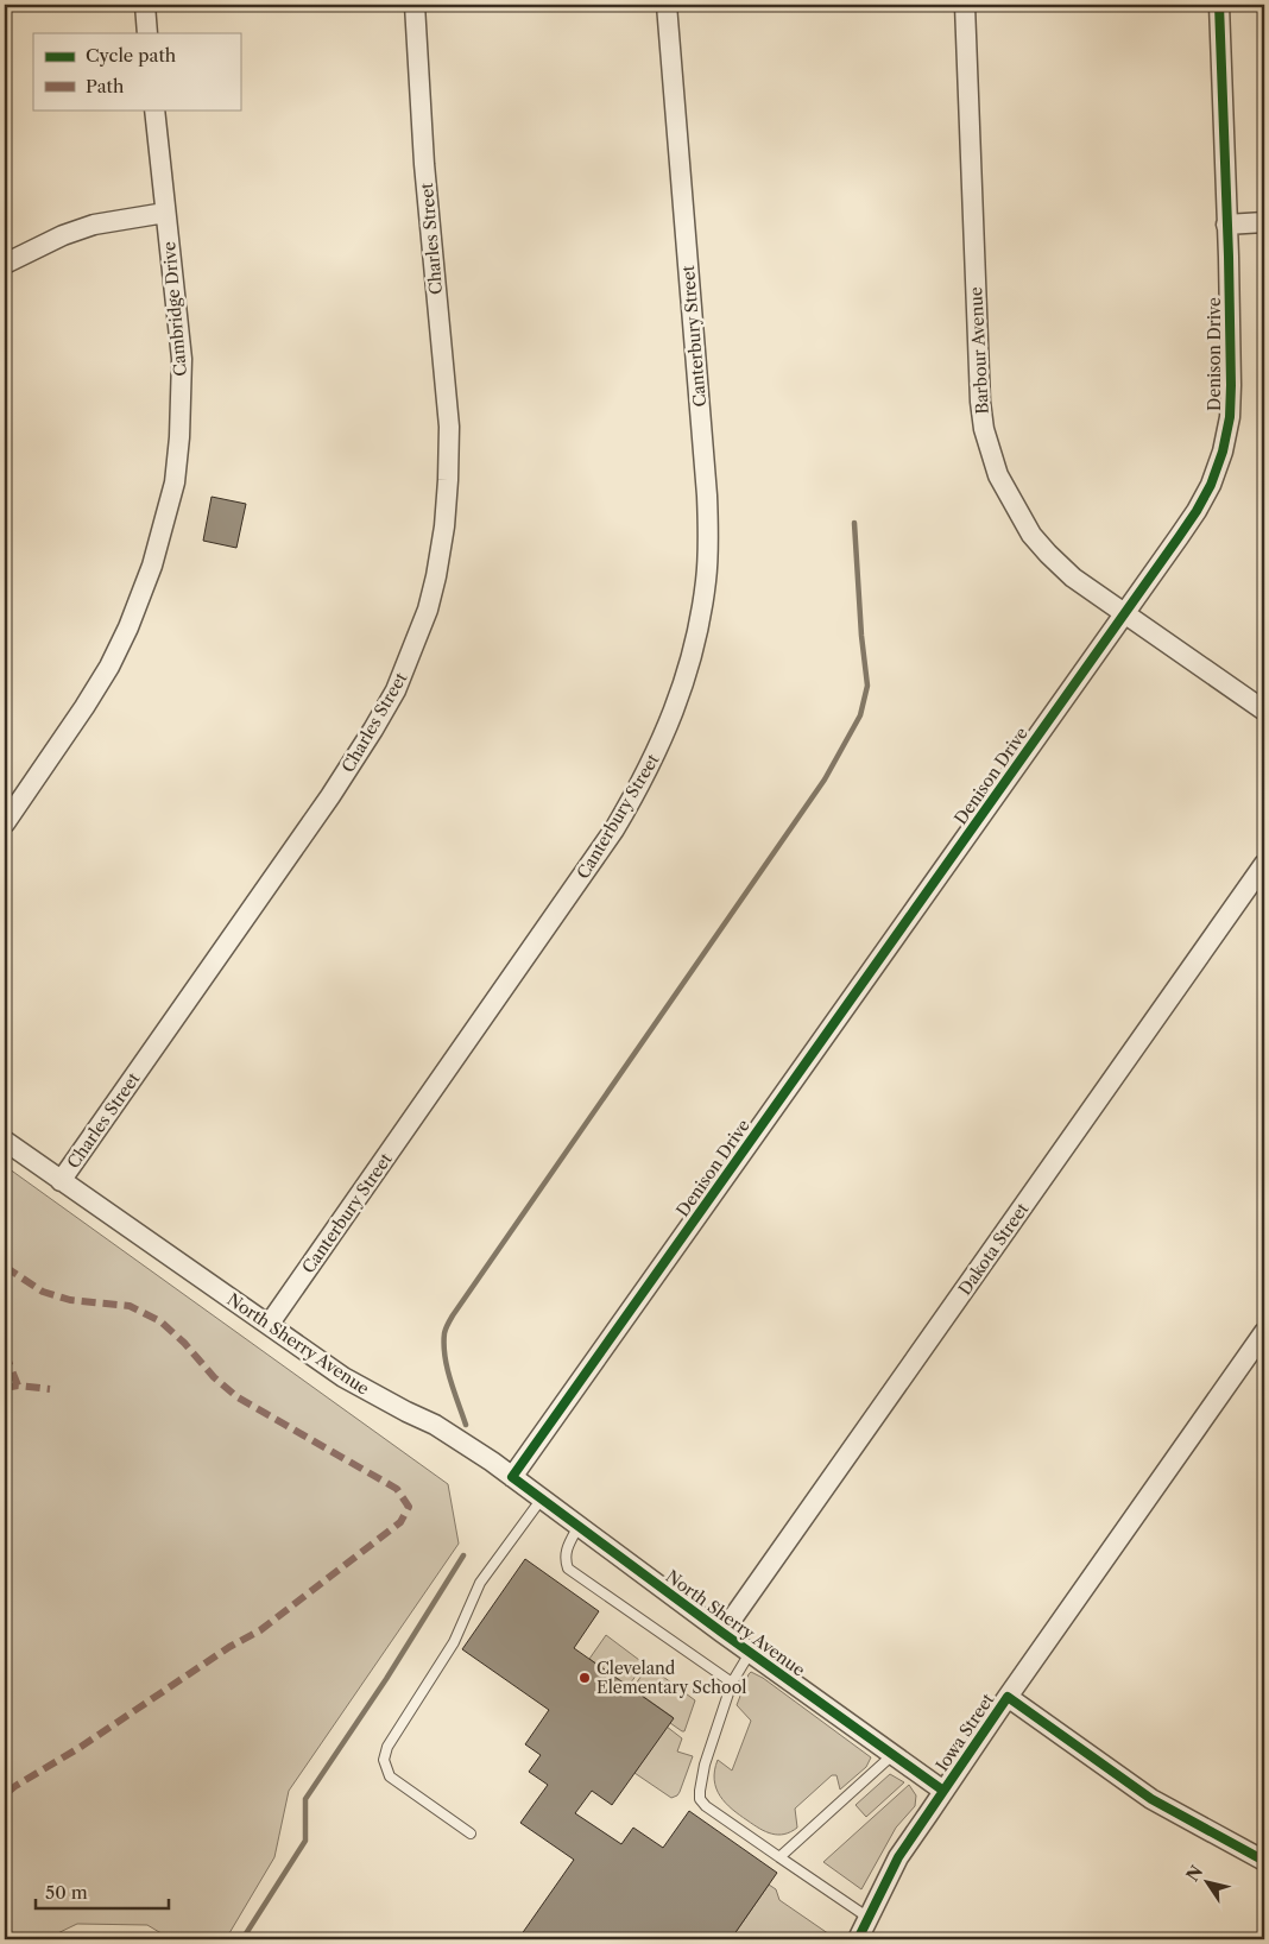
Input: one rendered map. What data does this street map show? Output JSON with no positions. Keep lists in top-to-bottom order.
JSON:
{
  "streets": {
    "street": [
      "Charles Street",
      "Cambridge Drive",
      "Canterbury Street",
      "Barbour Avenue",
      "Denison Drive",
      "Dakota Street",
      "North Sherry Avenue",
      "Iowa Street"
    ]
  },
  "crossings": [
    ["Charles Street", "North Sherry Avenue"],
    ["Canterbury Street", "North Sherry Avenue"],
    ["Barbour Avenue", "Denison Drive"],
    ["Denison Drive", "North Sherry Avenue"],
    ["Dakota Street", "North Sherry Avenue"],
    ["North Sherry Avenue", "Iowa Street"]
  ],
  "places": ["Cleveland Elementary School"],
  "legend": ["Cycle path", "Path"],
  "scale_bar": "50 m",
  "north": "top left"
}
